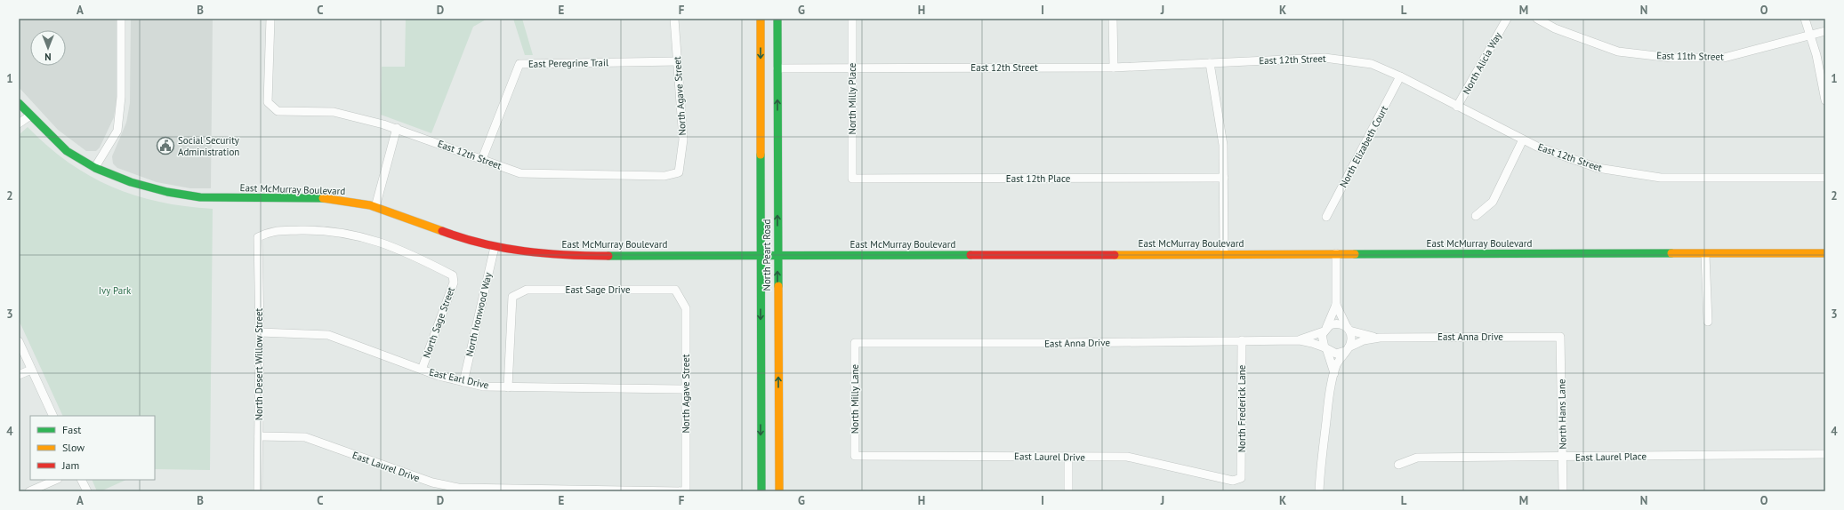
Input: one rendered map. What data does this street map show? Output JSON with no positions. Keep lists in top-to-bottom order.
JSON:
{
  "streets": {
    "street": [
      "East 11th Street",
      "East 12th Street",
      "East Peregrine Trail",
      "North Alicia Way",
      "North Agave Street",
      "North Milly Place",
      "North Elizabeth Court",
      "East 12th Place",
      "East McMurray Boulevard",
      "North Peart Road",
      "East Sage Drive",
      "North Ironwood Way",
      "North Sage Street",
      "East Anna Drive",
      "North Desert Willow Street",
      "East Earl Drive",
      "North Milly Lane",
      "North Frederick Lane",
      "North Hans Lane",
      "East Laurel Drive",
      "East Laurel Place"
    ]
  },
  "crossings": [
    ["East 12th Street", "East Peregrine Trail"],
    ["East 12th Street", "North Alicia Way"],
    ["East 12th Street", "North Agave Street"],
    ["East 12th Street", "North Milly Place"],
    ["East 12th Street", "North Elizabeth Court"],
    ["East 12th Street", "North Peart Road"],
    ["East Peregrine Trail", "North Agave Street"],
    ["North Agave Street", "East Sage Drive"],
    ["North Agave Street", "East Earl Drive"],
    ["North Agave Street", "East Laurel Drive"],
    ["North Milly Place", "East 12th Place"],
    ["East McMurray Boulevard", "North Peart Road"],
    ["East McMurray Boulevard", "North Ironwood Way"],
    ["East Sage Drive", "East Earl Drive"],
    ["North Ironwood Way", "East Earl Drive"],
    ["North Sage Street", "North Desert Willow Street"],
    ["North Sage Street", "East Earl Drive"],
    ["East Anna Drive", "North Milly Lane"],
    ["East Anna Drive", "North Frederick Lane"],
    ["East Anna Drive", "North Hans Lane"],
    ["North Desert Willow Street", "East Earl Drive"],
    ["North Desert Willow Street", "East Laurel Drive"],
    ["North Milly Lane", "East Laurel Drive"],
    ["North Frederick Lane", "East Laurel Drive"],
    ["North Hans Lane", "East Laurel Place"]
  ],
  "parks": ["Ivy Park"],
  "places": {
    "public building": ["Social Security Administration"]
  },
  "legend": ["Fast", "Slow", "Jam"],
  "north": "bottom",
  "grid": {
    "columns": [
      "A",
      "B",
      "C",
      "D",
      "E",
      "F",
      "G",
      "H",
      "I",
      "J",
      "K",
      "L",
      "M",
      "N",
      "O"
    ],
    "rows": [
      "1",
      "2",
      "3",
      "4"
    ]
  }
}
